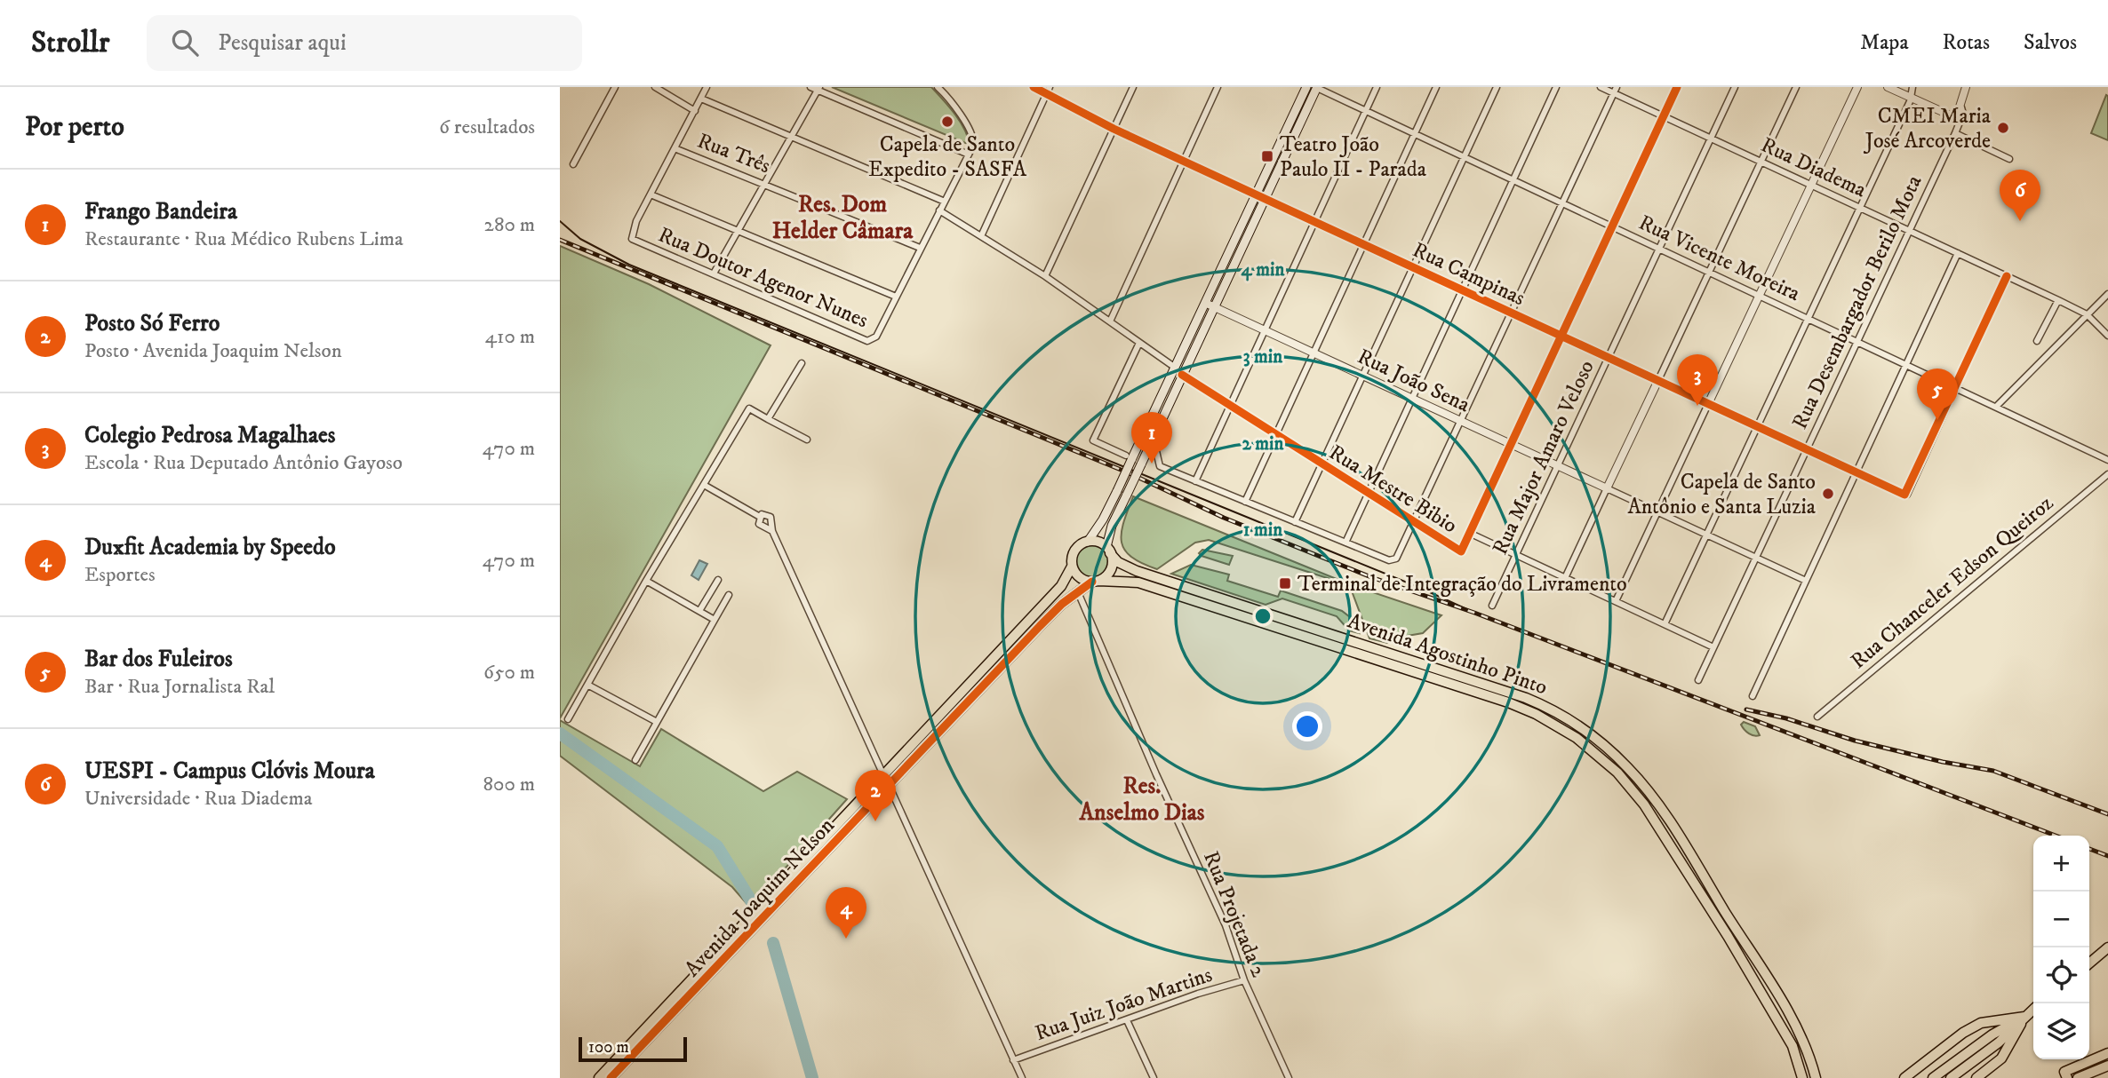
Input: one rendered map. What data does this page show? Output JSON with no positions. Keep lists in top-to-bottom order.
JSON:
{
  "streets": {
    "main road": ["Avenida Agostinho Pinto", "Avenida Joaquim Nelson"],
    "street": [
      "Rua Três",
      "Rua Diadema",
      "Rua Vicente Moreira",
      "Rua Campinas",
      "Rua Doutor Agenor Nunes",
      "Rua Desembargador Berilo Mota",
      "Rua João Sena",
      "Rua Major Amaro Veloso",
      "Rua Mestre Bibio",
      "Rua Chanceler Edson Queiroz",
      "Rua Projetada 2",
      "Rua Juiz João Martins"
    ]
  },
  "crossings": [
    ["Rua Diadema", "Rua Desembargador Berilo Mota"],
    ["Rua Diadema", "Rua Major Amaro Veloso"],
    ["Rua Vicente Moreira", "Rua Desembargador Berilo Mota"],
    ["Rua Vicente Moreira", "Rua Major Amaro Veloso"],
    ["Rua Campinas", "Rua Major Amaro Veloso"],
    ["Rua João Sena", "Rua Major Amaro Veloso"],
    ["Avenida Agostinho Pinto", "Avenida Joaquim Nelson"],
    ["Avenida Joaquim Nelson", "Rua Projetada 2"],
    ["Rua Projetada 2", "Rua Juiz João Martins"]
  ],
  "districts": ["Res. Dom Helder Câmara", "Res. Anselmo Dias"],
  "places": {
    "other": ["Capela de Santo Expedito - SASFA", "CMEI Maria José Arcoverde", "Capela de Santo Antônio e Santa Luzia"],
    "transit": ["Teatro João Paulo II - Parada", "Terminal de Integração do Livramento"]
  },
  "scale_bar": "100 m",
  "page": {
    "header": "Strollr",
    "search": "Pesquisar aqui",
    "nav": ["Mapa", "Rotas", "Salvos"],
    "heading": ["Por perto", "6 resultados"],
    "list": [
      {
        "mark": "1",
        "name": "Frango Bandeira",
        "note": "Restaurante · Rua Médico Rubens Lima",
        "value": "280 m"
      },
      {
        "mark": "2",
        "name": "Posto Só Ferro",
        "note": "Posto · Avenida Joaquim Nelson",
        "value": "410 m"
      },
      {
        "mark": "3",
        "name": "Colegio Pedrosa Magalhaes",
        "note": "Escola · Rua Deputado Antônio Gayoso",
        "value": "470 m"
      },
      {
        "mark": "4",
        "name": "Duxfit Academia by Speedo",
        "note": "Esportes",
        "value": "470 m"
      },
      {
        "mark": "5",
        "name": "Bar dos Fuleiros",
        "note": "Bar · Rua Jornalista Ral",
        "value": "650 m"
      },
      {
        "mark": "6",
        "name": "UESPI - Campus Clóvis Moura",
        "note": "Universidade · Rua Diadema",
        "value": "800 m"
      }
    ],
    "pins": [
      "6",
      "3",
      "5",
      "1",
      "2",
      "4"
    ],
    "map_buttons": ["+", "−"],
    "scale": "100 m"
  },
  "rings": [
    "4 min",
    "3 min",
    "2 min",
    "1 min"
  ]
}
